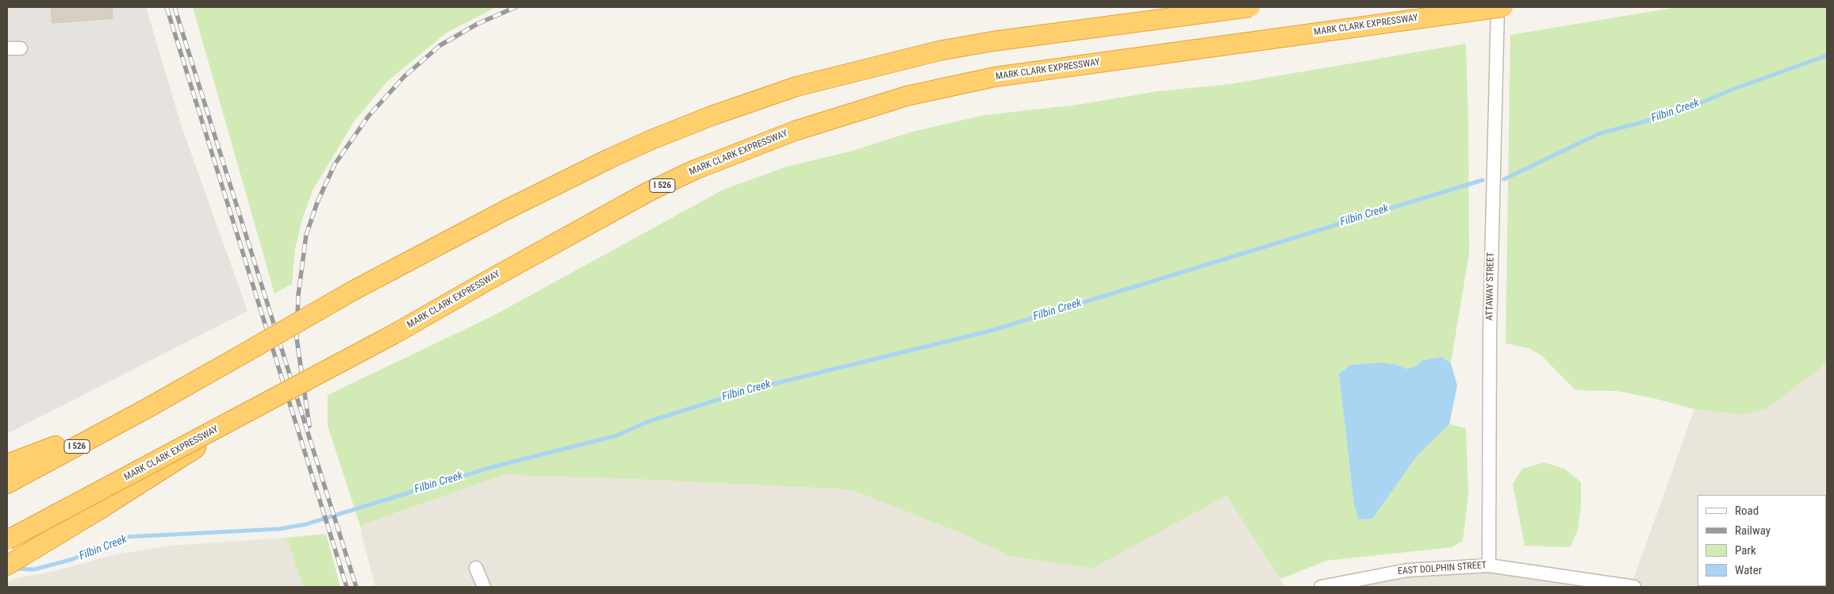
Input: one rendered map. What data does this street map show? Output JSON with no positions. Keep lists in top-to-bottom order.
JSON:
{
  "streets": {
    "highway": ["MARK CLARK EXPRESSWAY", "I 526"],
    "street": ["ATTAWAY STREET", "EAST DOLPHIN STREET"]
  },
  "crossings": [
    ["ATTAWAY STREET", "EAST DOLPHIN STREET"]
  ],
  "water": ["Filbin Creek"],
  "legend": [
    "Road",
    "Railway",
    "Park",
    "Water"
  ]
}
